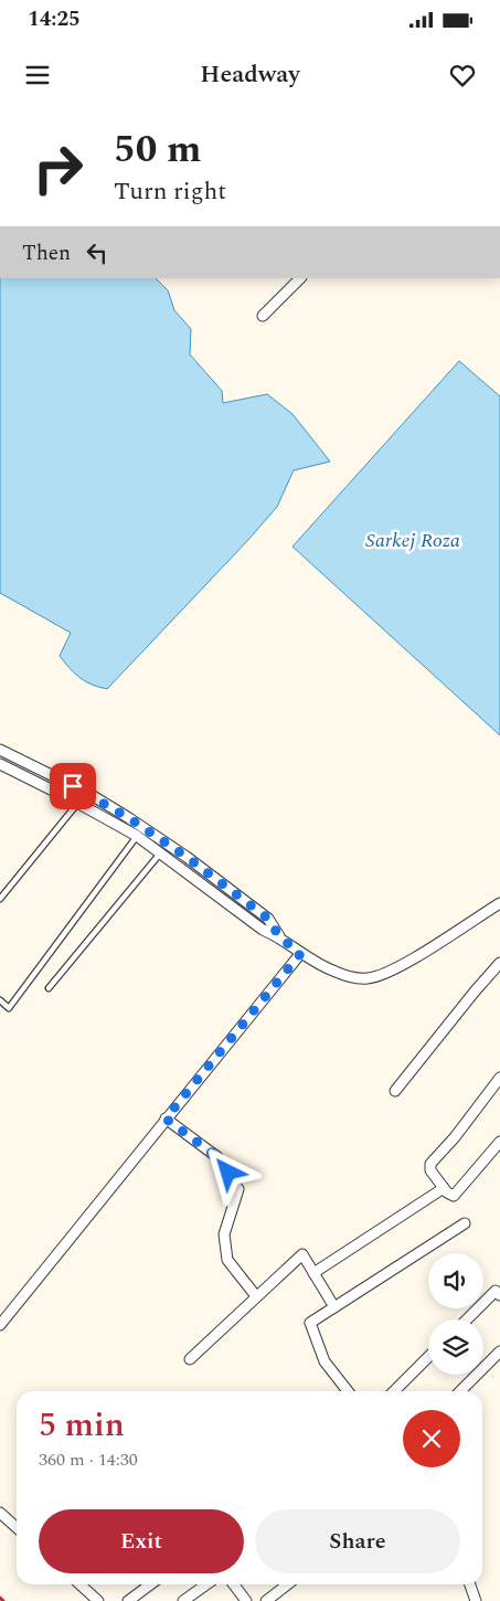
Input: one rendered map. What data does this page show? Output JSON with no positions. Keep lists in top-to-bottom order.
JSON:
{
  "water": ["Sarkej Roza"],
  "page": {
    "status": "14:25",
    "header": "Headway",
    "turn": ["50 m", "Turn right"],
    "then": "Then",
    "heading": ["5 min", "360 m · 14:30"],
    "buttons": ["Exit", "Share"]
  }
}
